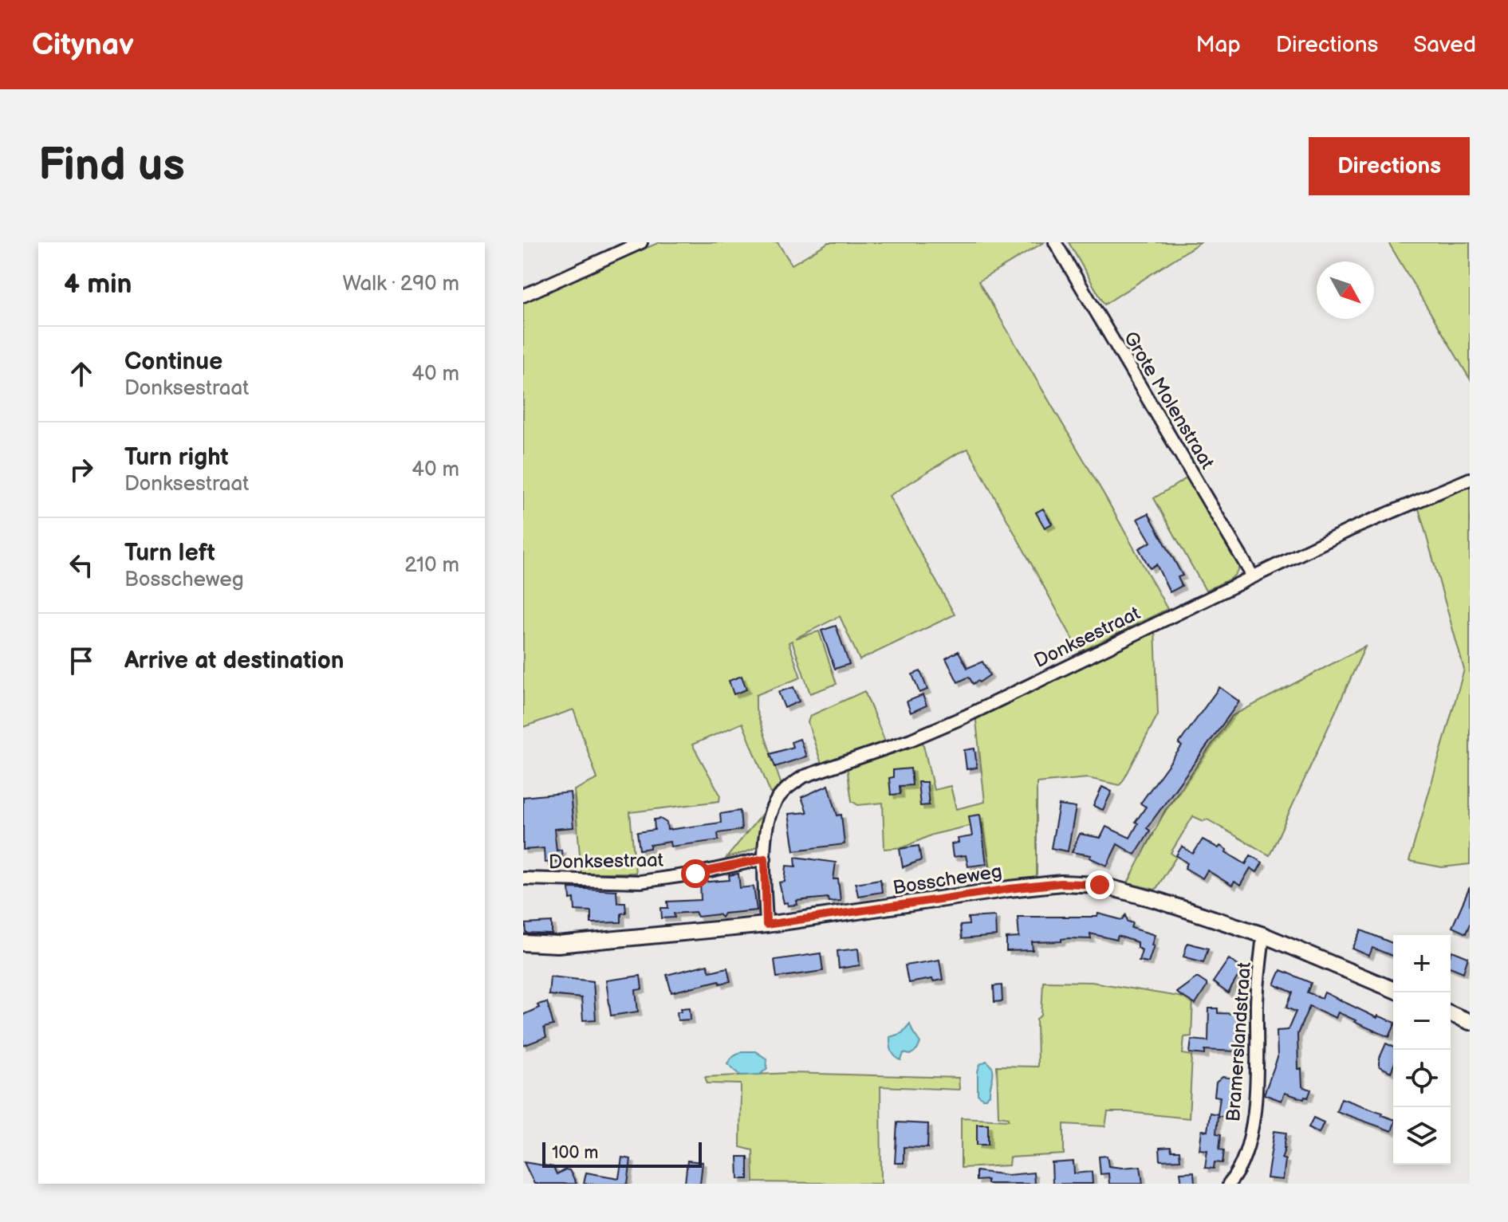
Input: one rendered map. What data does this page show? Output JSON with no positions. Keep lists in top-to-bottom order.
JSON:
{
  "streets": {
    "street": [
      "Grote Molenstraat",
      "Donksestraat",
      "Bosscheweg",
      "Bramerslandstraat"
    ]
  },
  "crossings": [
    ["Grote Molenstraat", "Donksestraat"],
    ["Donksestraat", "Bosscheweg"],
    ["Bosscheweg", "Bramerslandstraat"]
  ],
  "scale_bar": "100 m",
  "north": "bottom right",
  "page": {
    "header": "Citynav",
    "nav": ["Map", "Directions", "Saved"],
    "buttons": "Directions",
    "title": "Find us",
    "heading": ["4 min", "Walk · 290 m"],
    "list": [
      ["Continue", "Donksestraat", "40 m"],
      ["Turn right", "Donksestraat", "40 m"],
      ["Turn left", "Bosscheweg", "210 m"],
      "Arrive at destination"
    ],
    "map_buttons": ["+", "−"],
    "scale": "100 m"
  }
}
